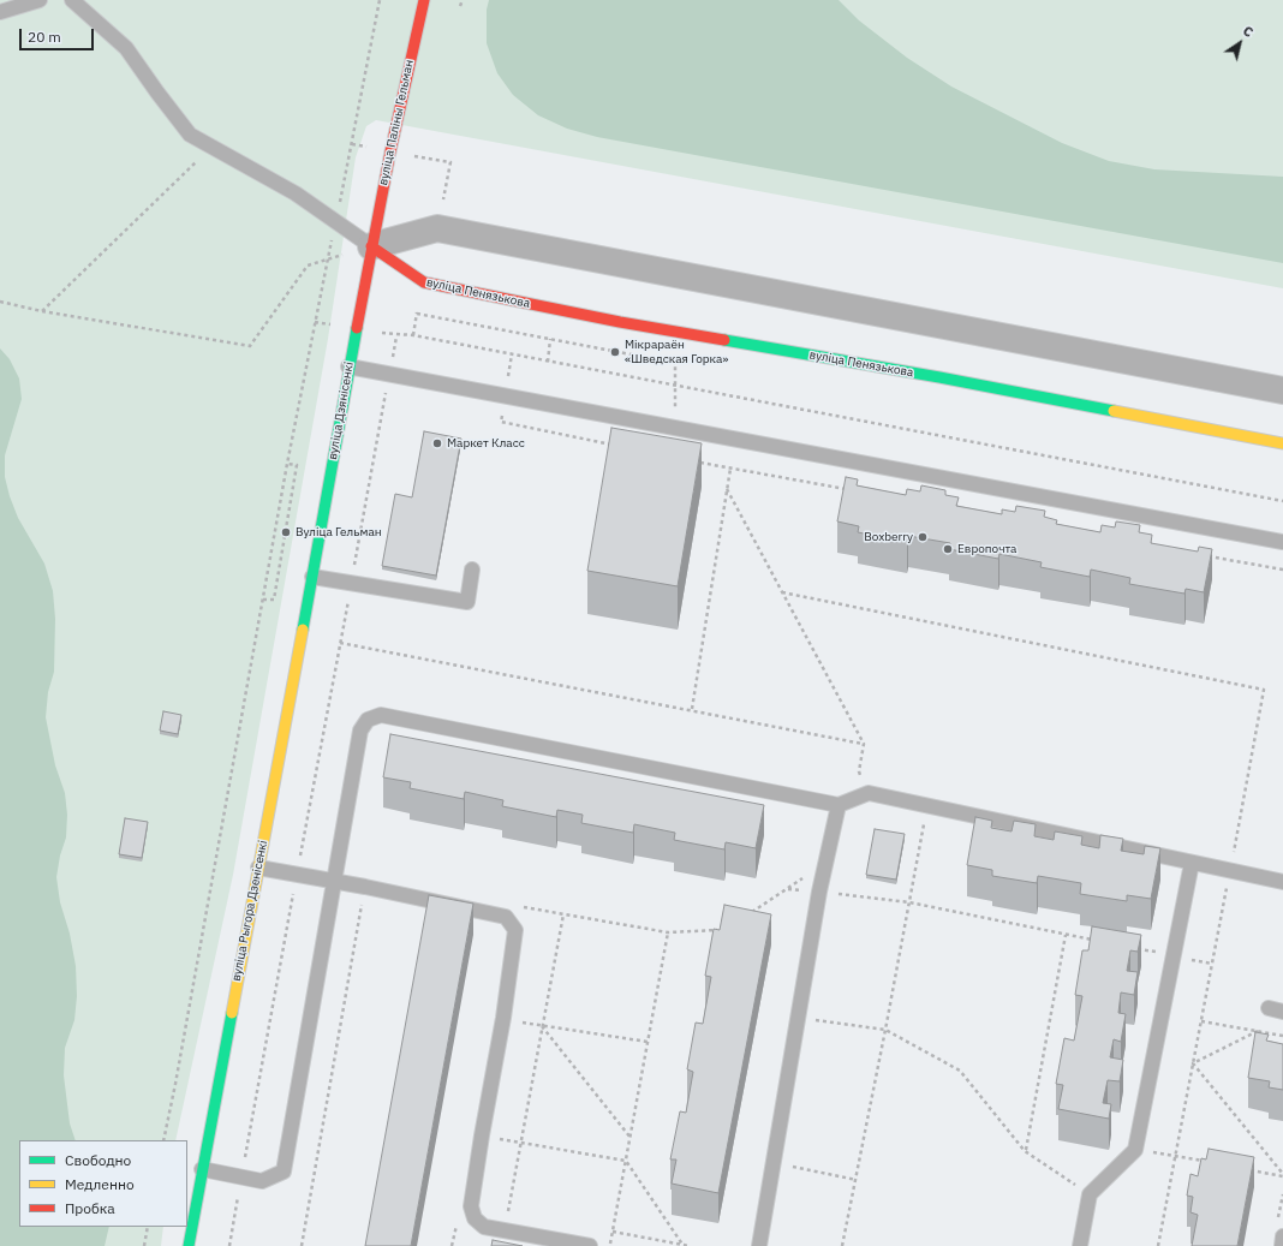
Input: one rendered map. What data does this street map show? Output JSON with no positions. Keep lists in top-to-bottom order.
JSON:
{
  "streets": {
    "street": [
      "вуліца Паліны Гельман",
      "вуліца Пенязькова",
      "вуліца Дзянісенкі",
      "вуліца Рыгора Дзенісенкі"
    ]
  },
  "crossings": [
    ["вуліца Паліны Гельман", "вуліца Пенязькова"],
    ["вуліца Паліны Гельман", "вуліца Дзянісенкі"],
    ["вуліца Пенязькова", "вуліца Дзянісенкі"],
    ["вуліца Дзянісенкі", "вуліца Рыгора Дзенісенкі"]
  ],
  "places": [
    "Мікрараён «Шведская Горка»",
    "Маркет Класс",
    "Вуліца Гельман",
    "Boxberry",
    "Европочта"
  ],
  "legend": ["Свободно", "Медленно", "Пробка"],
  "scale_bar": "20 m",
  "north": "top right"
}
